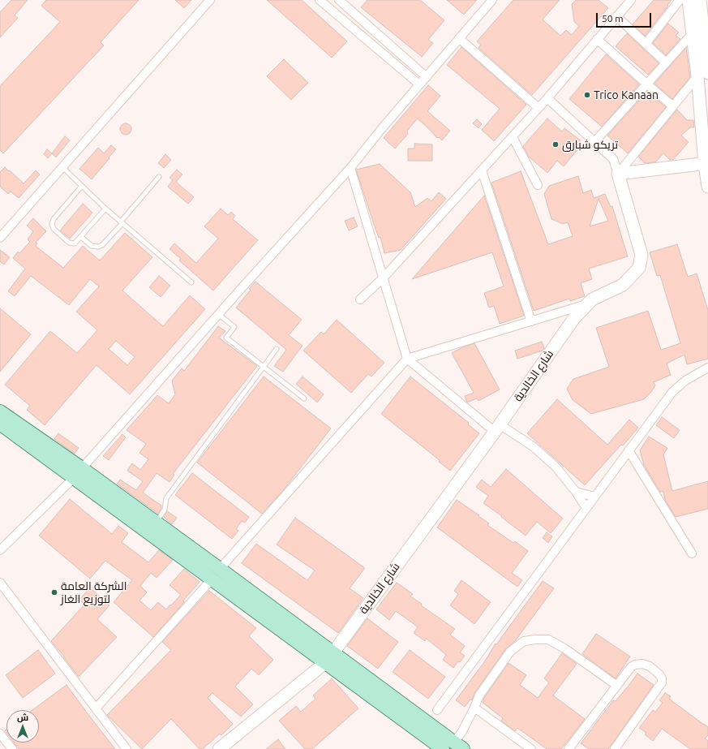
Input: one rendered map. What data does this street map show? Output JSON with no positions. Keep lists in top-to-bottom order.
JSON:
{
  "streets": {
    "street": ["شارع الخالدية"]
  },
  "places": ["Trico Kanaan", "تريكو شبارق", "الشركة العامة لتوزيع الغاز"],
  "scale_bar": "50 m",
  "north": "top"
}
